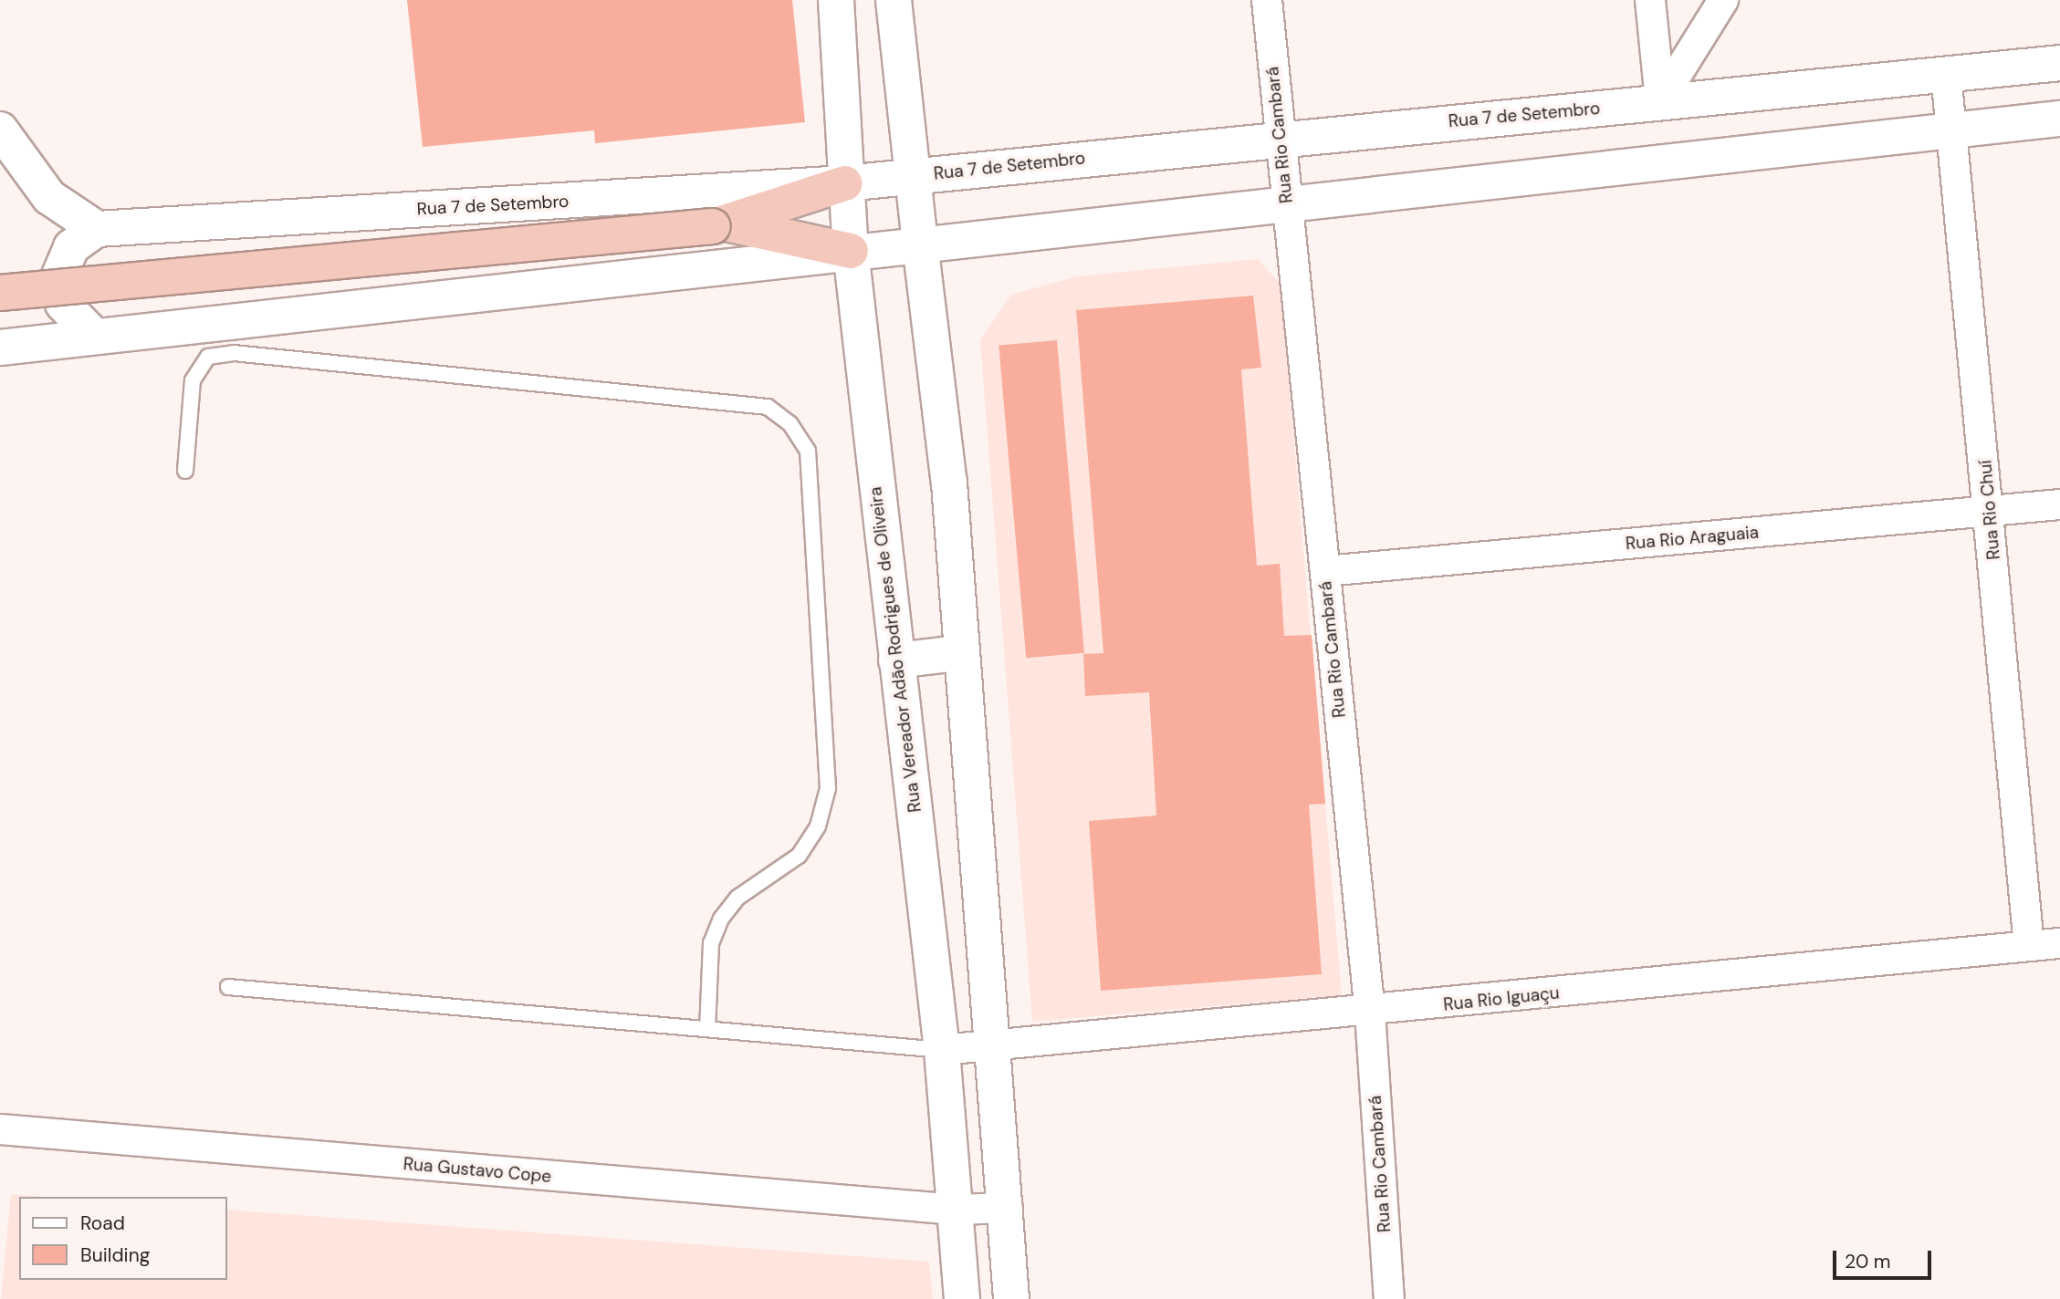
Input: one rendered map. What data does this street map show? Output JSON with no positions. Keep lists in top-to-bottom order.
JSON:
{
  "streets": {
    "main road": ["Rua 7 de Setembro", "Rua Vereador Adão Rodrigues de Oliveira"],
    "street": [
      "Rua Rio Cambará",
      "Rua Rio Chuí",
      "Rua Rio Araguaia",
      "Rua Rio Iguaçu",
      "Rua Gustavo Cope"
    ]
  },
  "crossings": [
    ["Rua 7 de Setembro", "Rua Rio Cambará"],
    ["Rua 7 de Setembro", "Rua Rio Chuí"],
    ["Rua 7 de Setembro", "Rua Vereador Adão Rodrigues de Oliveira"],
    ["Rua Rio Cambará", "Rua Rio Araguaia"],
    ["Rua Rio Cambará", "Rua Rio Iguaçu"],
    ["Rua Rio Chuí", "Rua Rio Araguaia"],
    ["Rua Rio Chuí", "Rua Rio Iguaçu"],
    ["Rua Vereador Adão Rodrigues de Oliveira", "Rua Rio Iguaçu"],
    ["Rua Vereador Adão Rodrigues de Oliveira", "Rua Gustavo Cope"]
  ],
  "legend": ["Road", "Building"],
  "scale_bar": "20 m"
}
